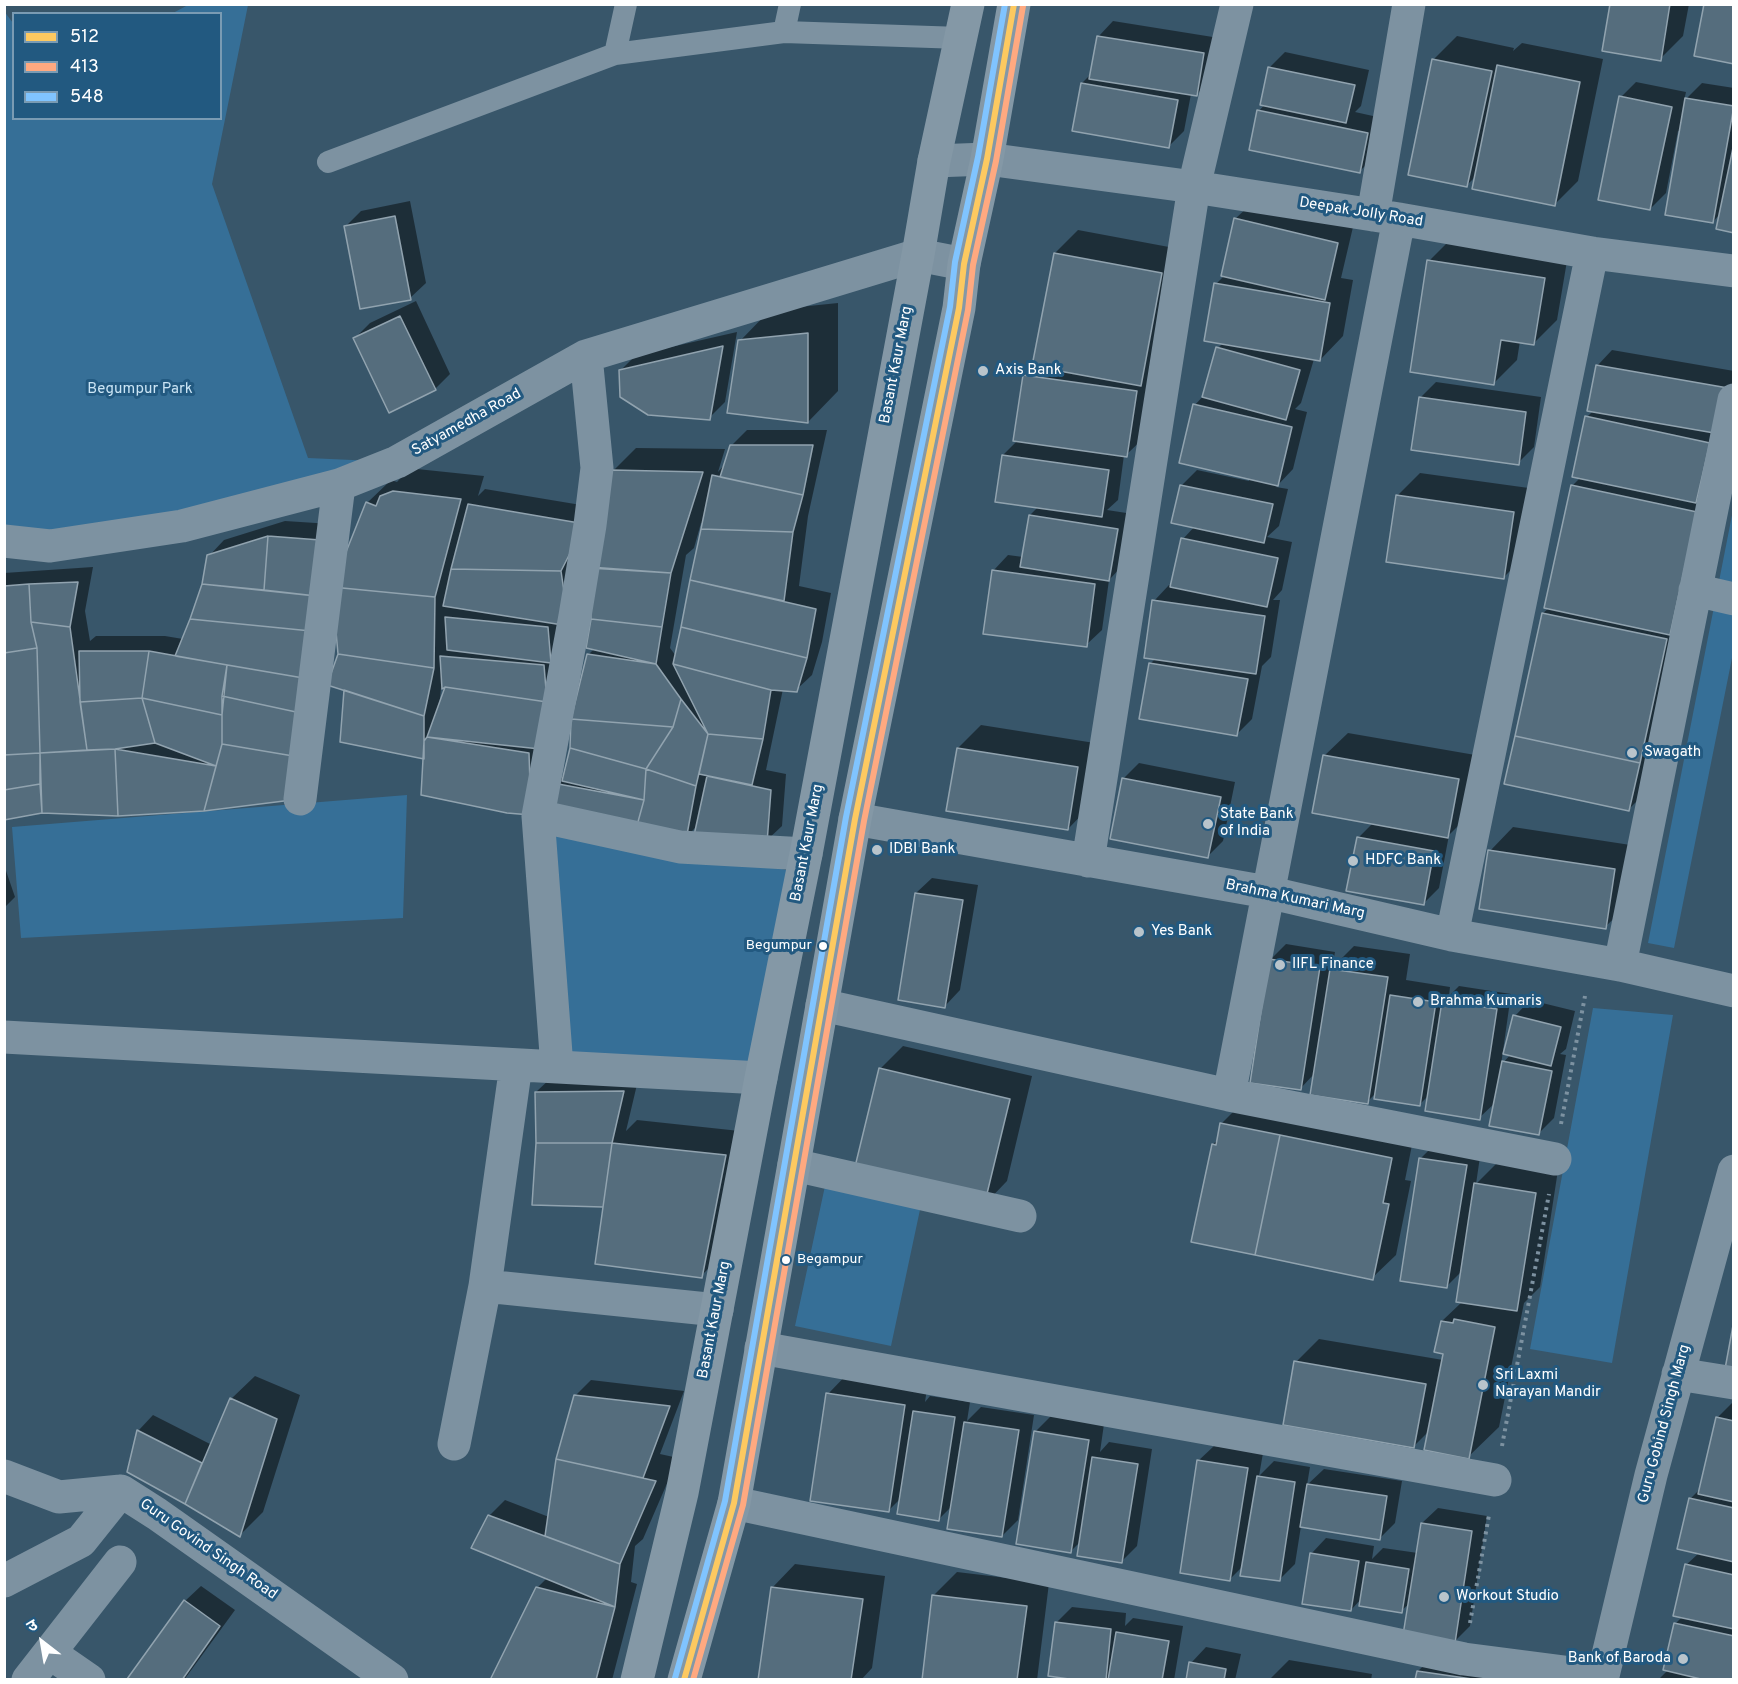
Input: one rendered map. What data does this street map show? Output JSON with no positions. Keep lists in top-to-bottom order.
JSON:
{
  "streets": {
    "main road": ["Basant Kaur Marg"],
    "street": [
      "Deepak Jolly Road",
      "Satyamedha Road",
      "Brahma Kumari Marg",
      "Guru Gobind Singh Marg",
      "Guru Govind Singh Road"
    ]
  },
  "crossings": [
    ["Deepak Jolly Road", "Basant Kaur Marg"],
    ["Basant Kaur Marg", "Satyamedha Road"]
  ],
  "parks": ["Begumpur Park"],
  "places": [
    "Axis Bank",
    "Swagath",
    "State Bank of India",
    "IDBI Bank",
    "HDFC Bank",
    "Yes Bank",
    "Begumpur",
    "IIFL Finance",
    "Brahma Kumaris",
    "Begampur",
    "Sri Laxmi Narayan Mandir",
    "Workout Studio",
    "Bank of Baroda"
  ],
  "lines": ["transit line 512", "transit line 548", "transit line 413"],
  "legend": ["512", "413", "548"],
  "north": "top left"
}
